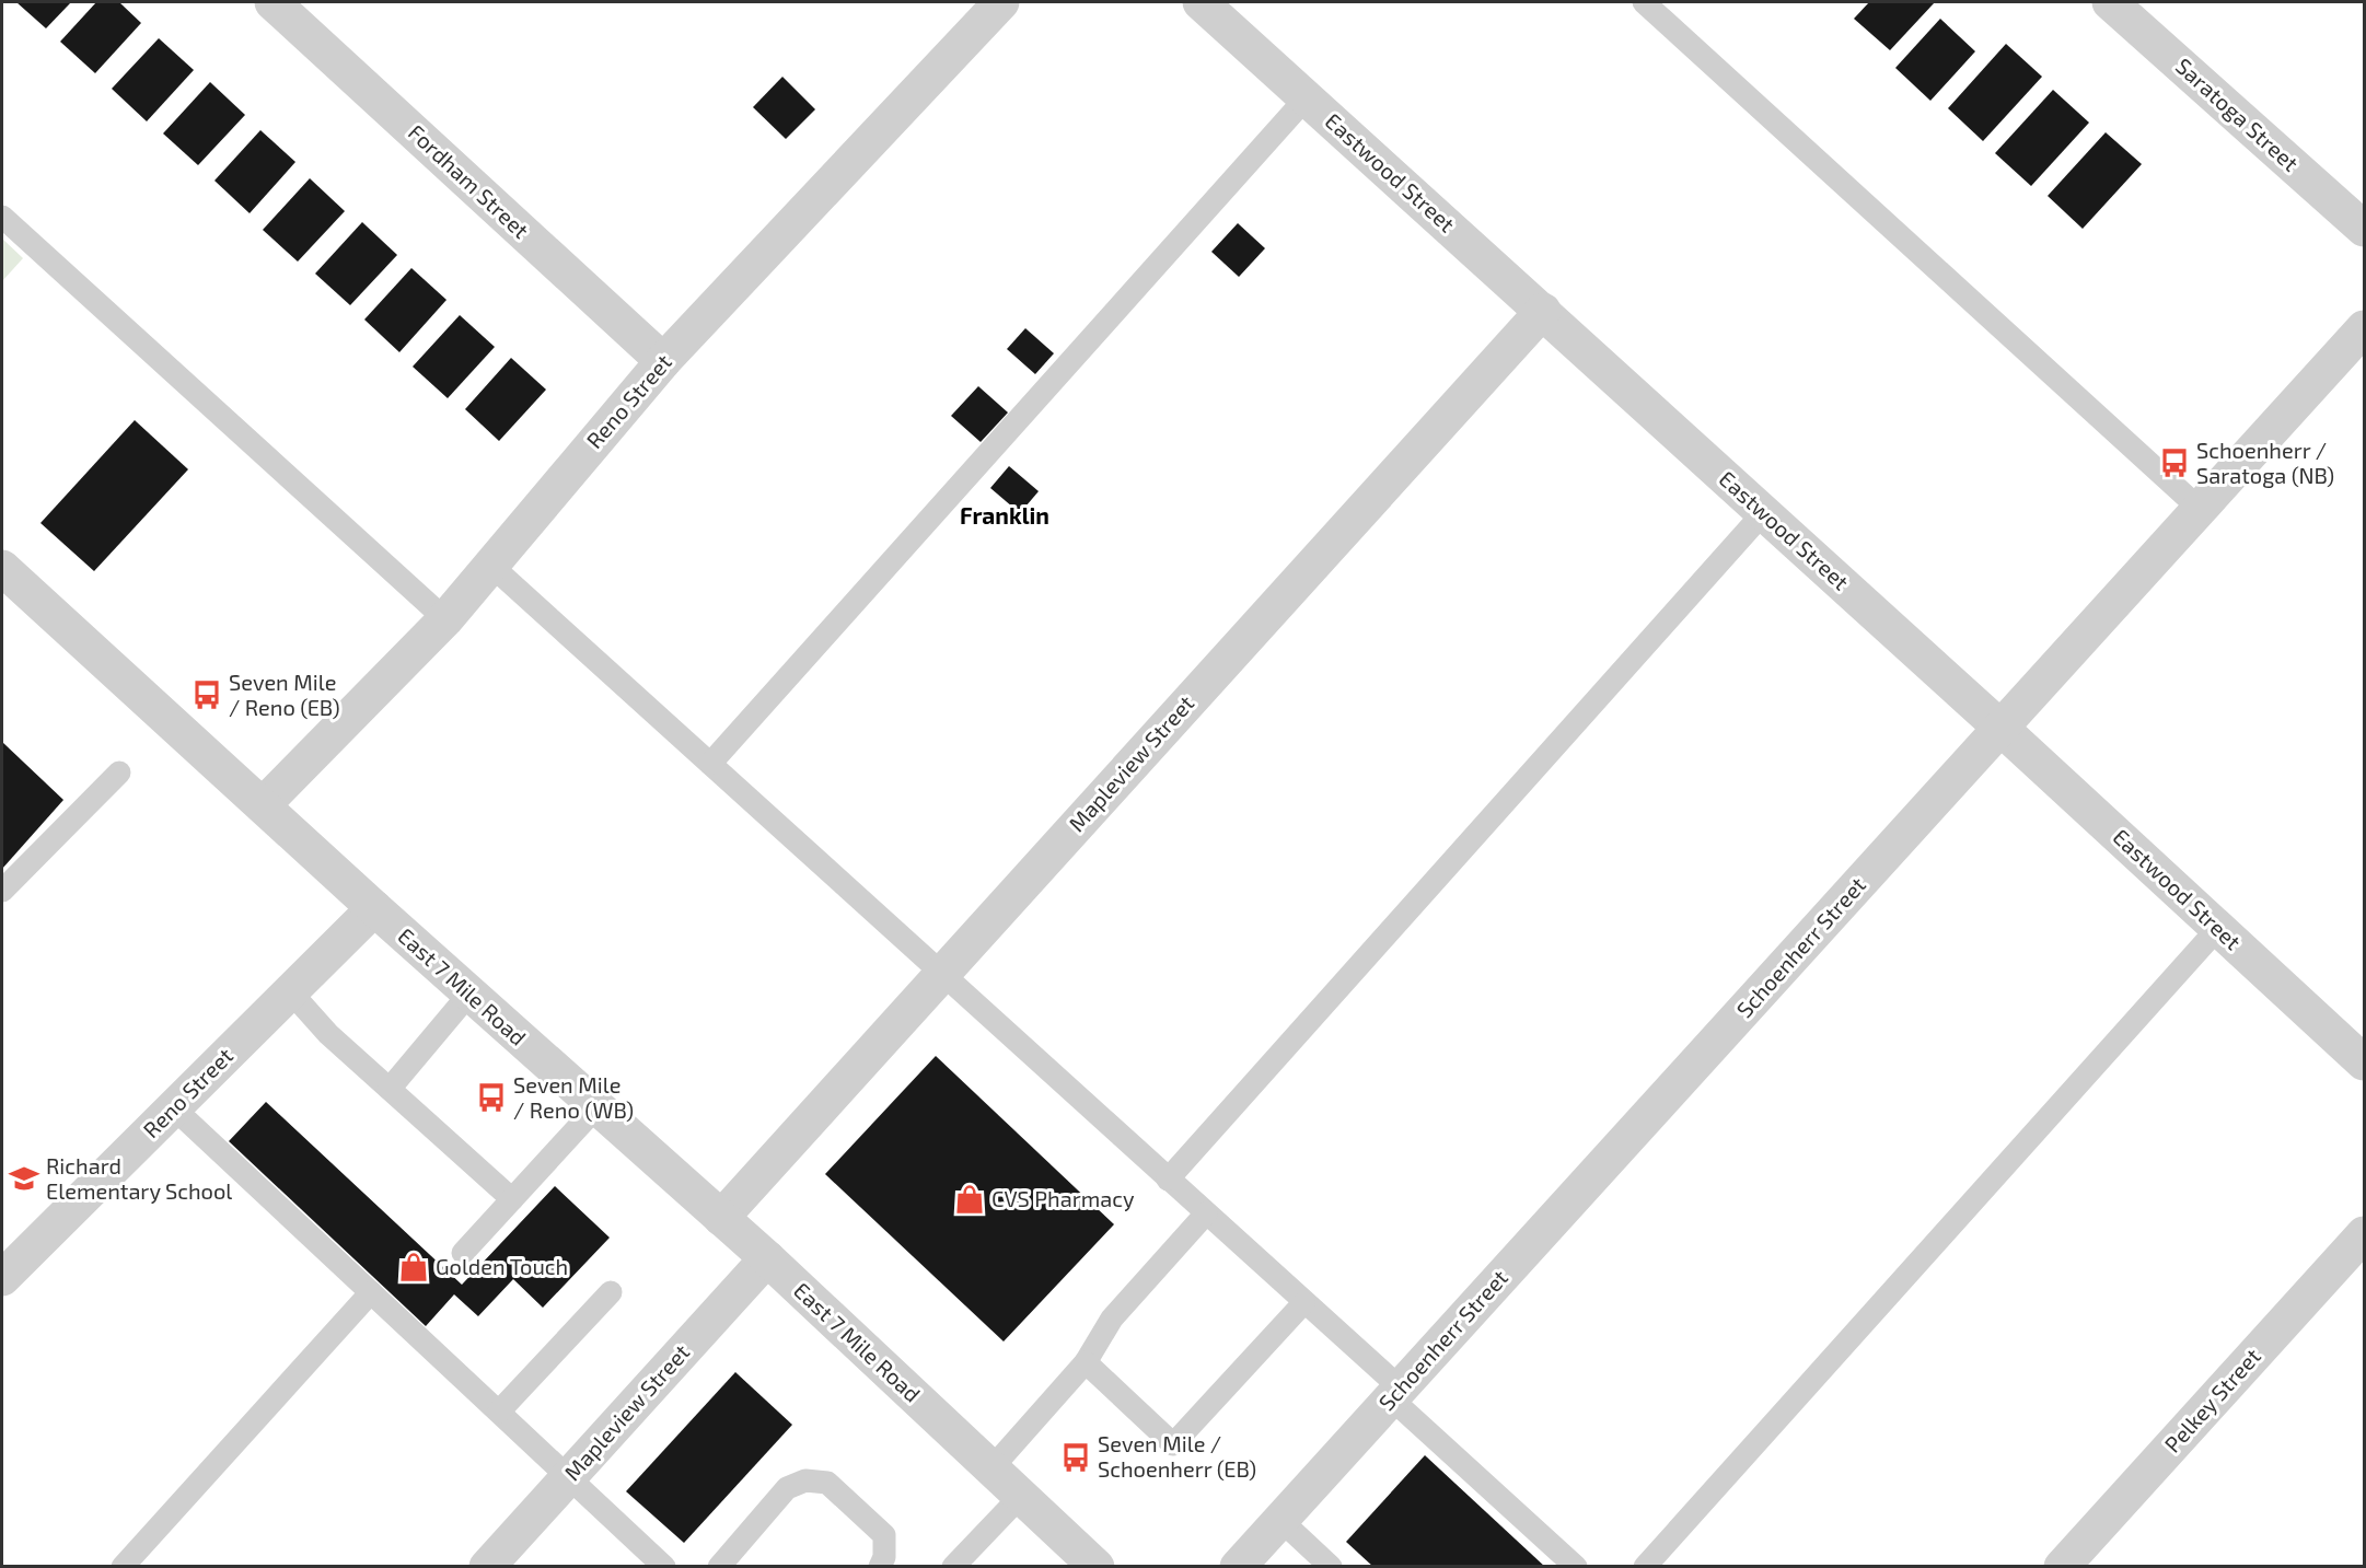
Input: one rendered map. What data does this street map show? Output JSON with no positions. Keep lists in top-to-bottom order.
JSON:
{
  "streets": {
    "street": [
      "Saratoga Street",
      "Eastwood Street",
      "Fordham Street",
      "Reno Street",
      "Mapleview Street",
      "Schoenherr Street",
      "East 7 Mile Road",
      "Pelkey Street"
    ]
  },
  "crossings": [
    ["Eastwood Street", "Mapleview Street"],
    ["Eastwood Street", "Schoenherr Street"],
    ["Fordham Street", "Reno Street"],
    ["Reno Street", "East 7 Mile Road"],
    ["Mapleview Street", "East 7 Mile Road"]
  ],
  "districts": ["Franklin"],
  "places": {
    "bus stop": [
      "Schoenherr / Saratoga (NB)",
      "Seven Mile / Reno (EB)",
      "Seven Mile / Reno (WB)",
      "Seven Mile / Schoenherr (EB)"
    ],
    "school or university": ["Richard Elementary School"],
    "shop": ["CVS Pharmacy", "Golden Touch"]
  }
}
